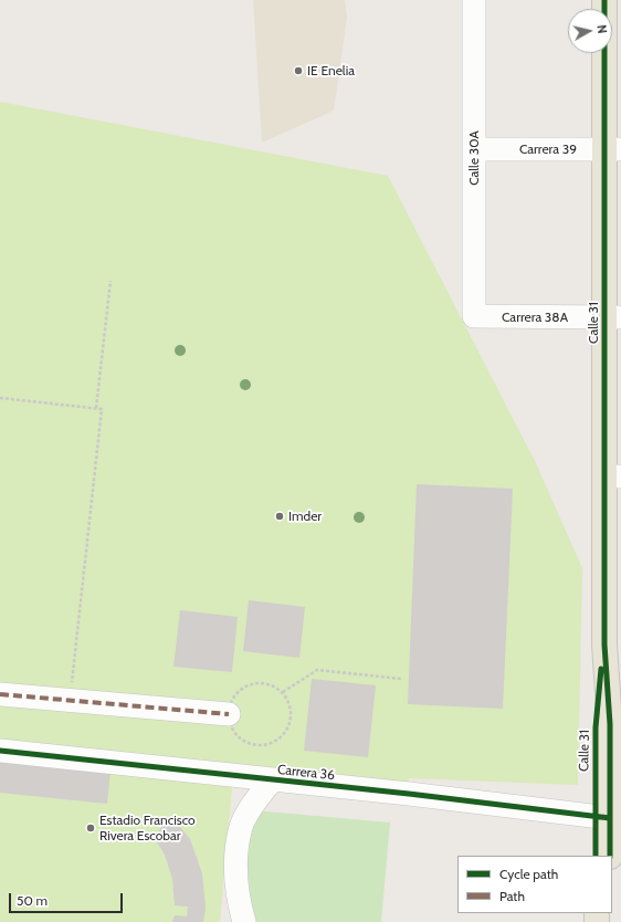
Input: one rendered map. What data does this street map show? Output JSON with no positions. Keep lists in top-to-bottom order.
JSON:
{
  "streets": {
    "main road": ["Calle 31"],
    "street": [
      "Carrera 39",
      "Calle 30A",
      "Carrera 38A",
      "Carrera 36"
    ]
  },
  "crossings": [
    ["Carrera 39", "Calle 30A"],
    ["Carrera 39", "Calle 31"],
    ["Calle 30A", "Carrera 38A"],
    ["Carrera 38A", "Calle 31"],
    ["Calle 31", "Carrera 36"]
  ],
  "places": ["IE Enelia", "Imder", "Estadio Francisco Rivera Escobar"],
  "legend": ["Cycle path", "Path"],
  "scale_bar": "50 m",
  "north": "right"
}
